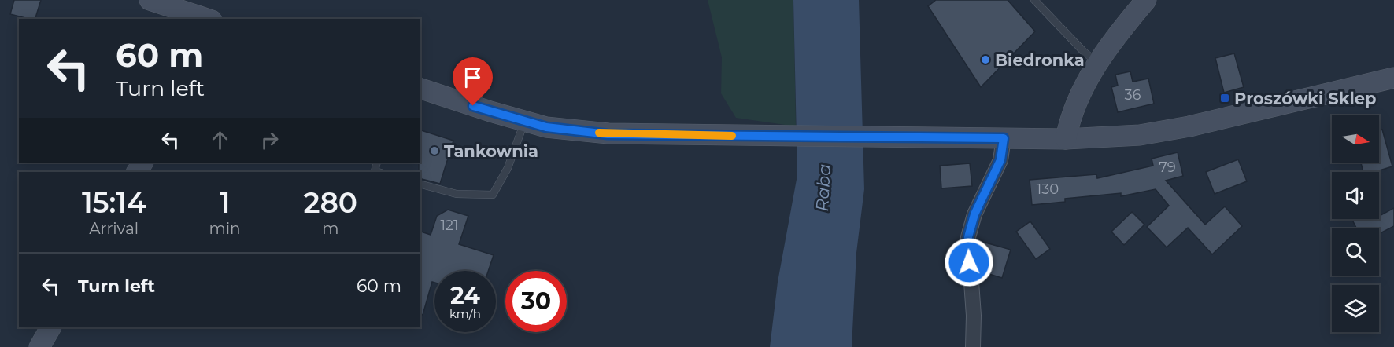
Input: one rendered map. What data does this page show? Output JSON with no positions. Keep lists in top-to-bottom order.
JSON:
{
  "water": ["Raba"],
  "places": {
    "other": ["Biedronka", "Tankownia"],
    "transit": ["Proszówki Sklep"]
  },
  "house_numbers": [
    "36",
    "79",
    "130",
    "121"
  ],
  "north": "right",
  "page": {
    "turn": ["60 m", "Turn left"],
    "eta": [
      "15:14",
      "Arrival",
      "1",
      "min",
      "280",
      "m"
    ],
    "list": [
      {
        "name": "Turn left",
        "value": "60 m"
      }
    ],
    "speed": "24 km/h",
    "limit": "30"
  }
}
